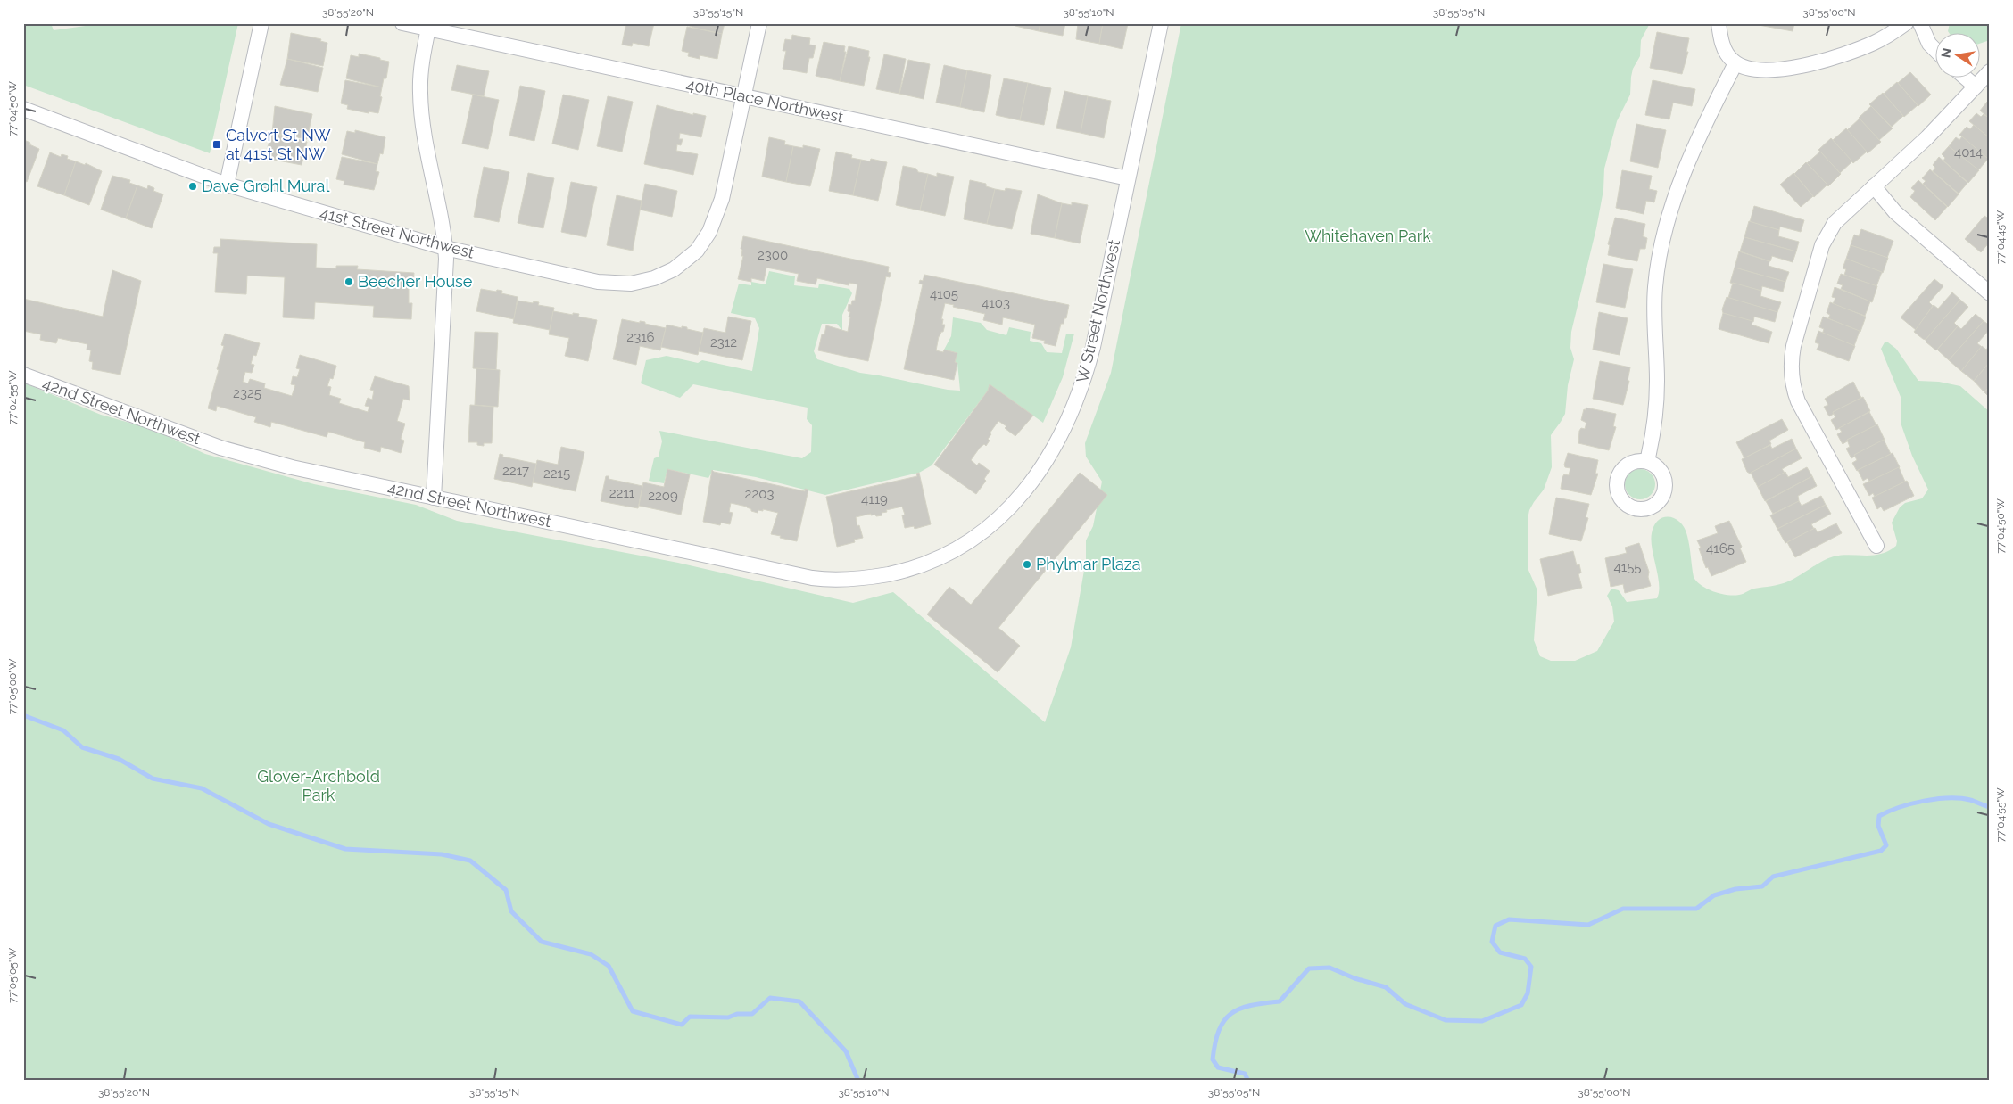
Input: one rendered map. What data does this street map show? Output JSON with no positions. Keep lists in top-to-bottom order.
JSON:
{
  "streets": {
    "street": [
      "40th Place Northwest",
      "41st Street Northwest",
      "W Street Northwest",
      "42nd Street Northwest"
    ]
  },
  "crossings": [
    ["40th Place Northwest", "41st Street Northwest"],
    ["40th Place Northwest", "W Street Northwest"],
    ["W Street Northwest", "42nd Street Northwest"]
  ],
  "parks": ["Whitehaven Park", "Glover-Archbold Park"],
  "places": {
    "transit": ["Calvert St NW at 41st St NW"],
    "other": ["Dave Grohl Mural", "Beecher House", "Phylmar Plaza"]
  },
  "house_numbers": [
    "4014",
    "2300",
    "4105",
    "4103",
    "2316",
    "2312",
    "2325",
    "2217",
    "2215",
    "2211",
    "2203",
    "2209",
    "4119",
    "4165",
    "4155"
  ],
  "north": "left",
  "coordinates": [
    "38°55'20\"N",
    "38°55'15\"N",
    "38°55'10\"N",
    "38°55'05\"N",
    "38°55'00\"N",
    "77°04'50\"W",
    "77°04'45\"W",
    "77°04'55\"W",
    "77°05'00\"W",
    "77°05'05\"W"
  ]
}
